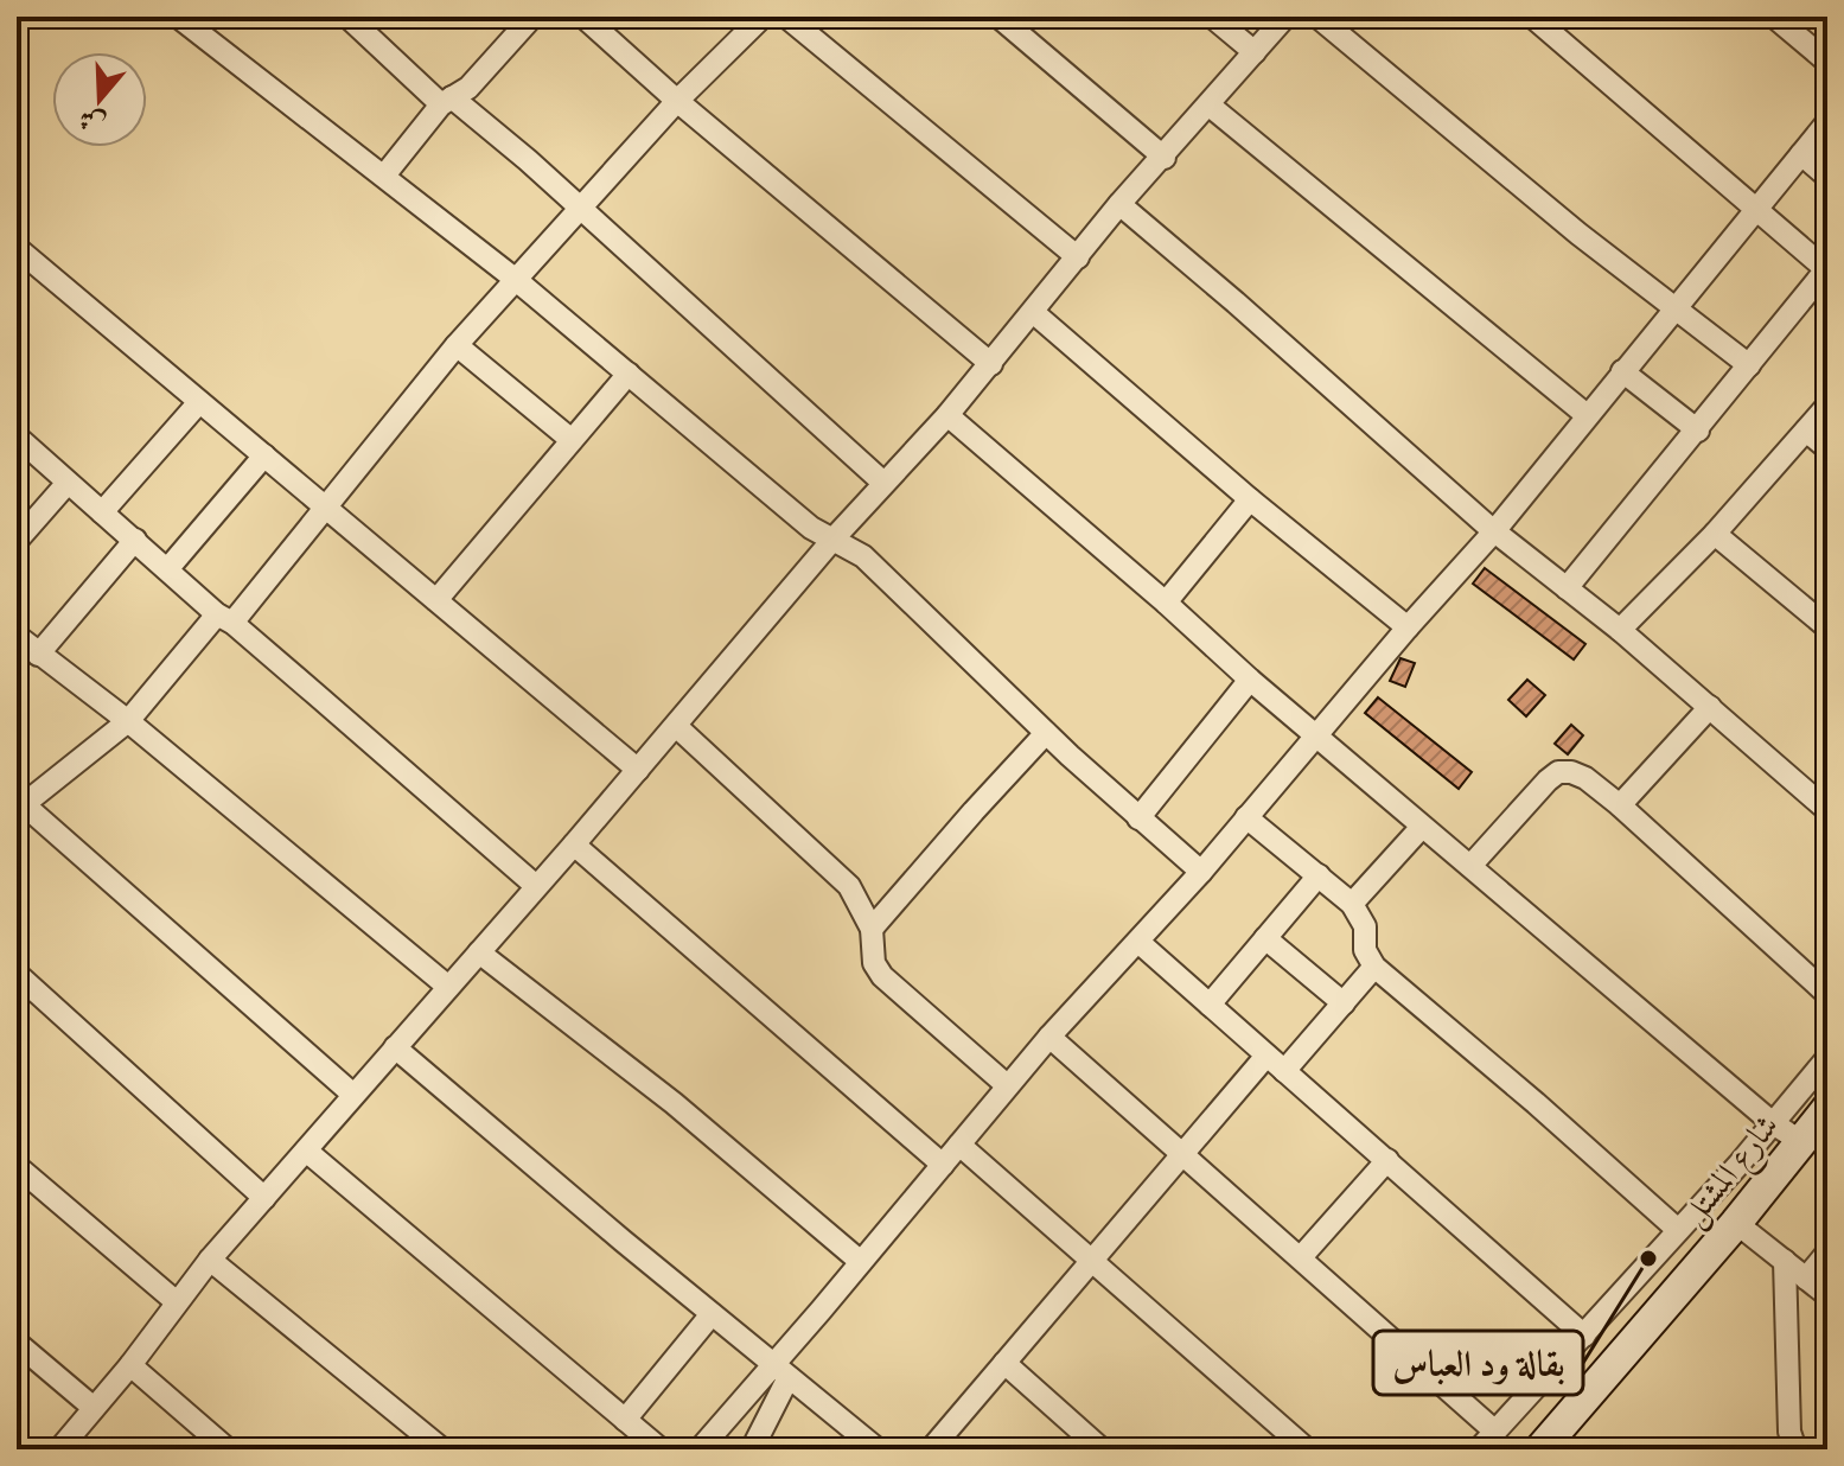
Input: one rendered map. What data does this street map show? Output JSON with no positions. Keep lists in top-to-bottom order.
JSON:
{
  "streets": {
    "street": ["شارع المشتل"]
  },
  "places": ["بقالة ود العباس"],
  "north": "bottom"
}
